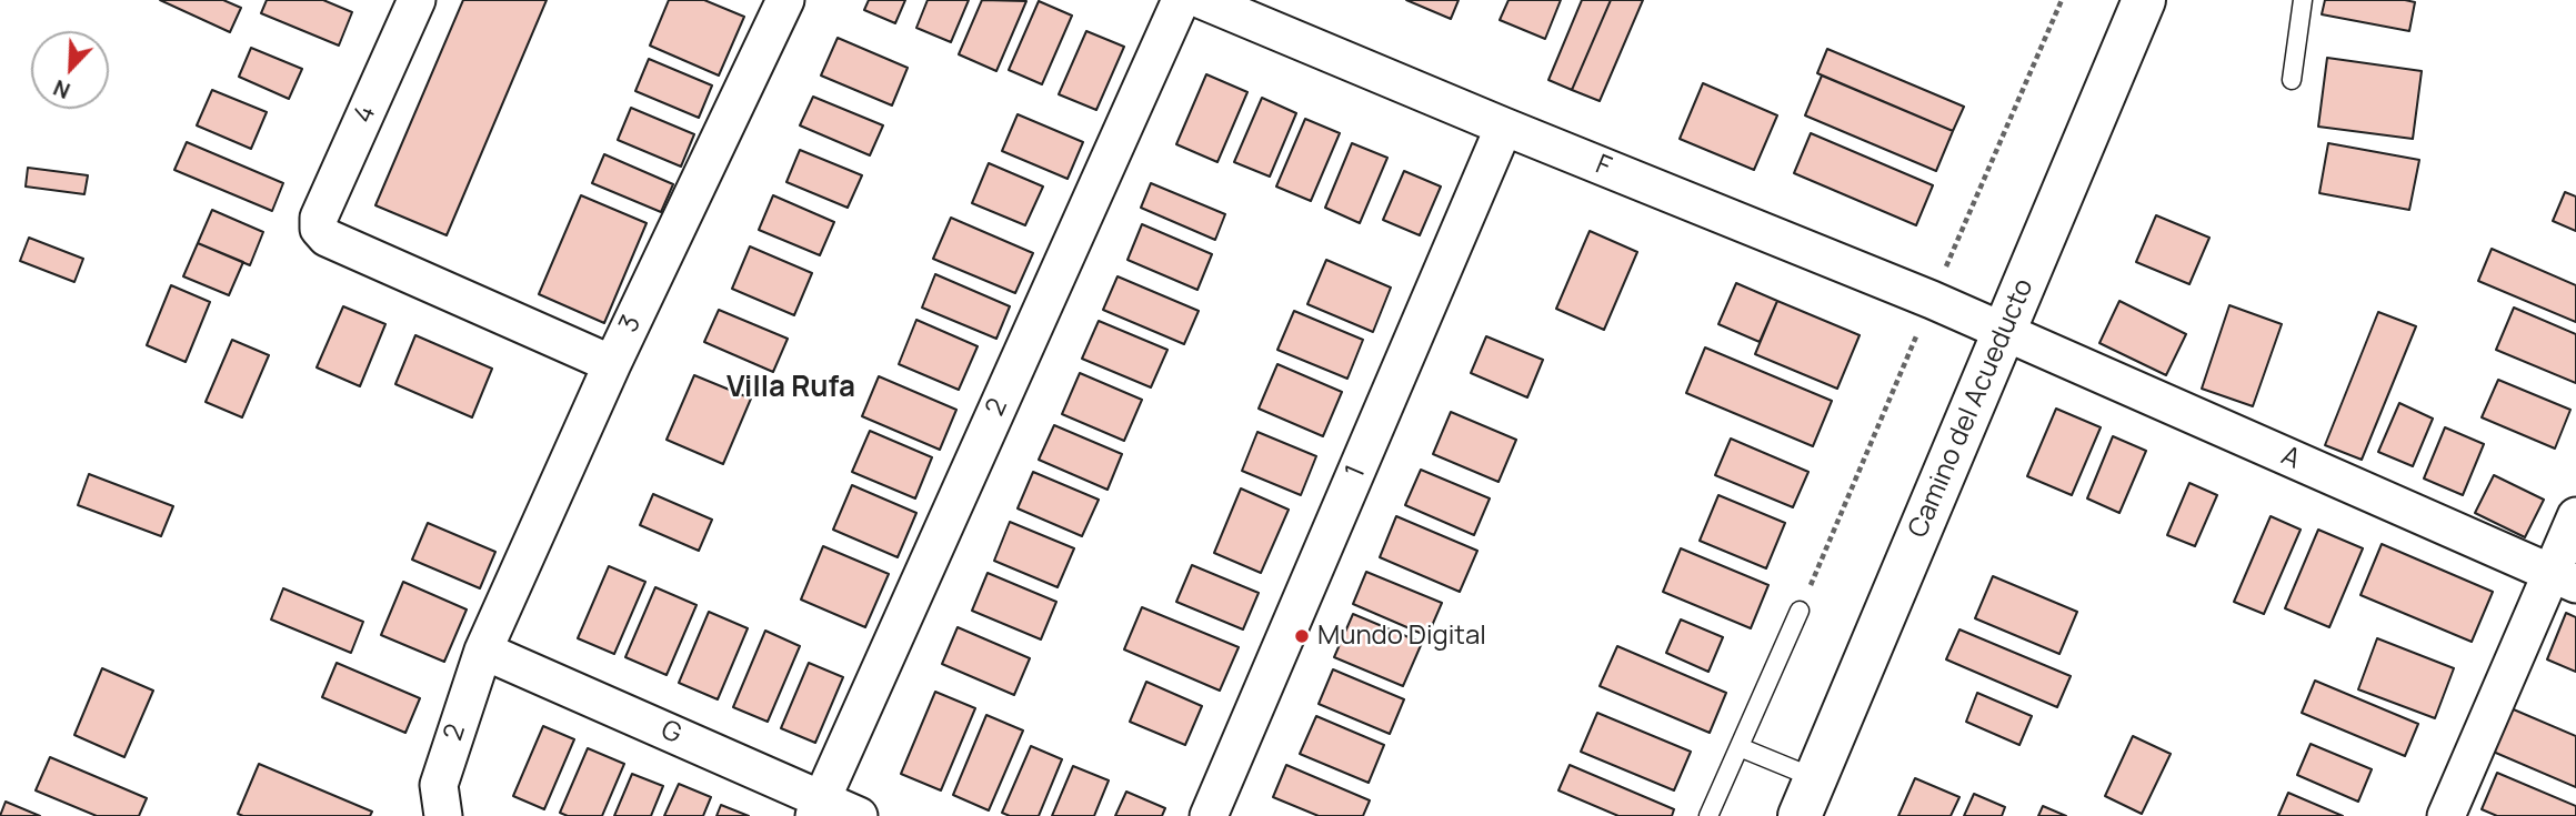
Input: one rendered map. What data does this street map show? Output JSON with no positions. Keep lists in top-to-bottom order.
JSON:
{
  "streets": {
    "main road": ["Camino del Acueducto"],
    "street": [
      "4",
      "F",
      "3",
      "2",
      "A",
      "1",
      "G"
    ]
  },
  "crossings": [
    ["4", "3"],
    ["F", "Camino del Acueducto"],
    ["F", "A"],
    ["F", "1"],
    ["3", "2"],
    ["3", "G"],
    ["2", "G"],
    ["Camino del Acueducto", "A"]
  ],
  "districts": ["Villa Rufa"],
  "places": ["Mundo Digital"],
  "north": "bottom left"
}
